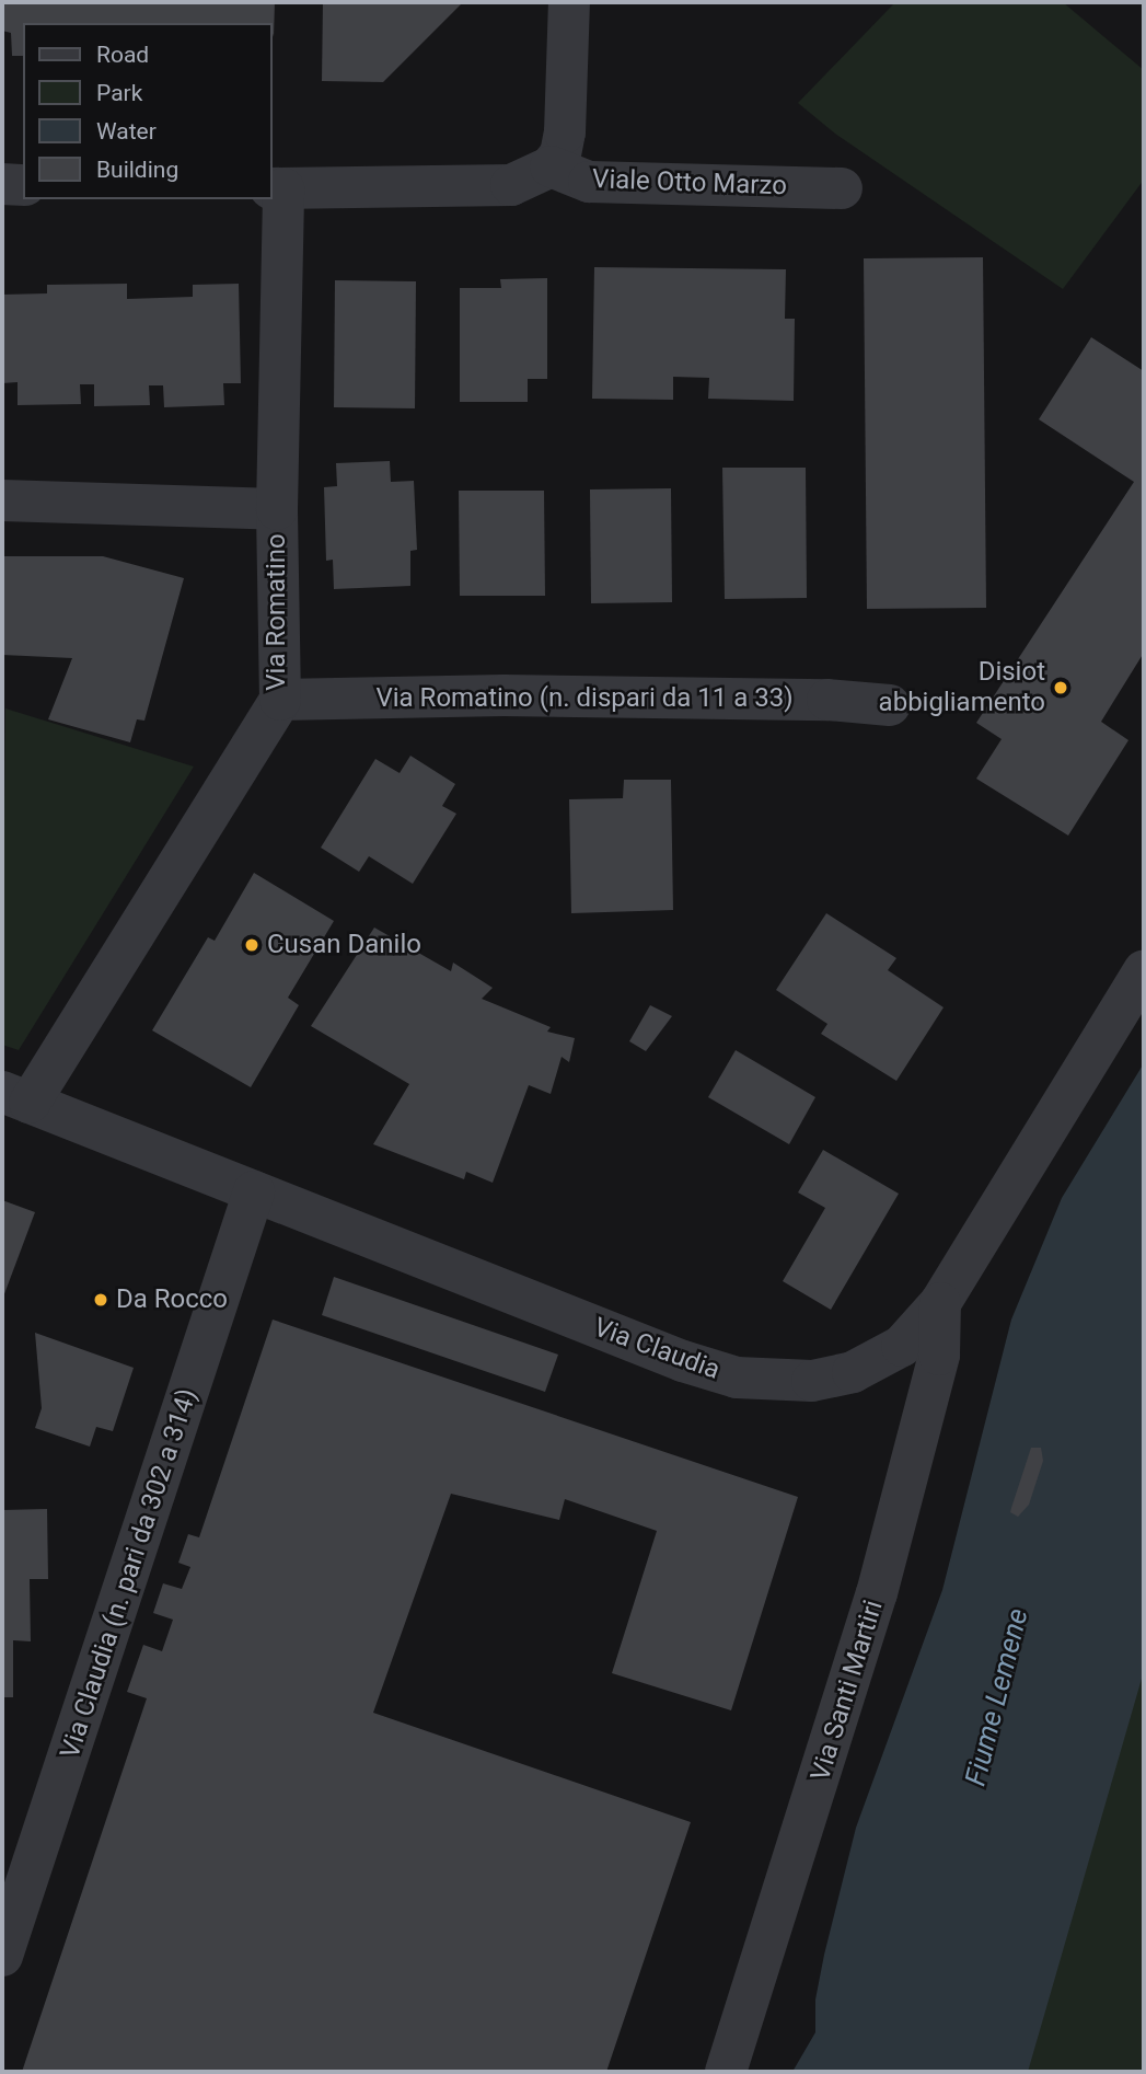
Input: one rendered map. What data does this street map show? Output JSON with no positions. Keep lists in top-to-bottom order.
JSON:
{
  "streets": {
    "street": [
      "Viale Otto Marzo",
      "Via Romatino",
      "Via Romatino (n. dispari da 11 a 33)",
      "Via Claudia",
      "Via Claudia (n. pari da 302 a 314)",
      "Via Santi Martiri"
    ]
  },
  "crossings": [
    ["Via Romatino", "Via Romatino (n. dispari da 11 a 33)"],
    ["Via Romatino", "Via Claudia"],
    ["Via Claudia", "Via Claudia (n. pari da 302 a 314)"],
    ["Via Claudia", "Via Santi Martiri"]
  ],
  "water": ["Fiume Lemene"],
  "places": ["Disiot abbigliamento", "Cusan Danilo", "Da Rocco"],
  "legend": [
    "Road",
    "Park",
    "Water",
    "Building"
  ]
}
